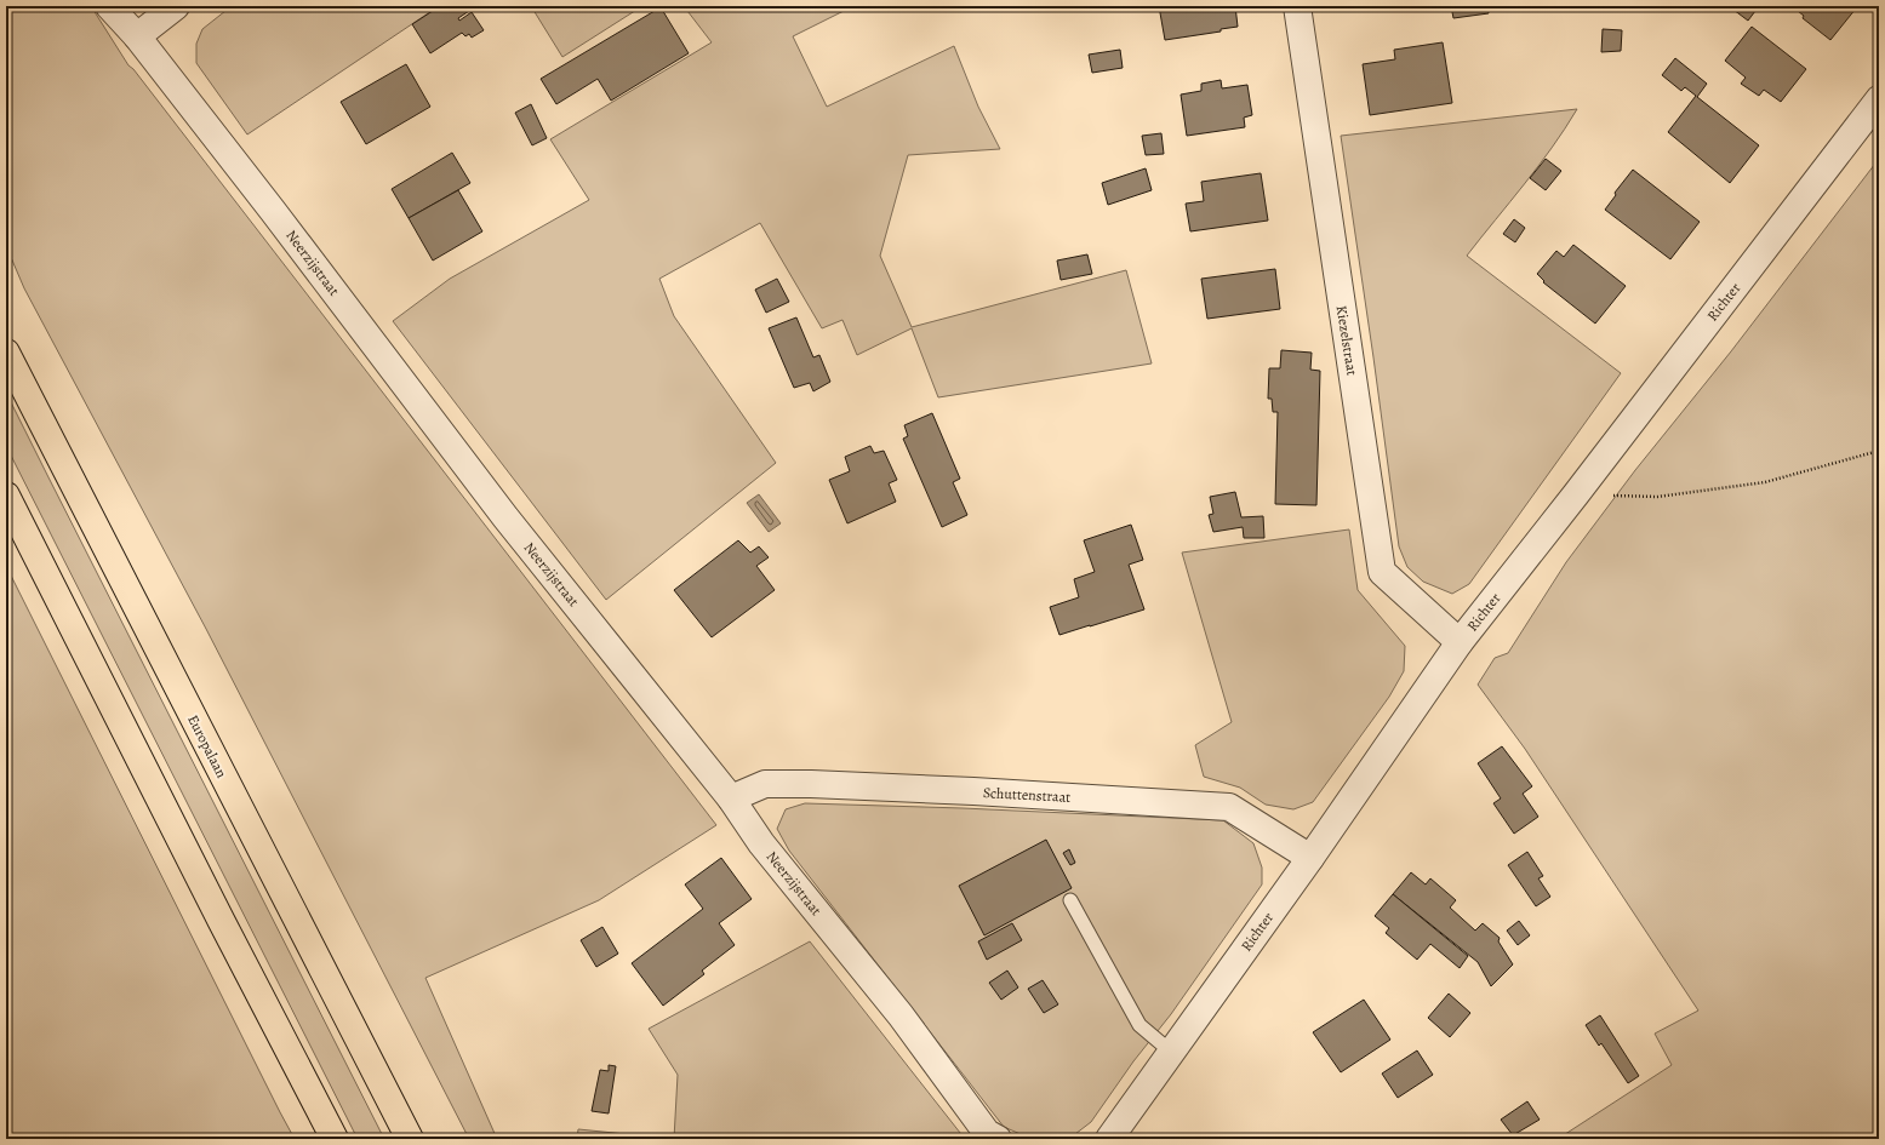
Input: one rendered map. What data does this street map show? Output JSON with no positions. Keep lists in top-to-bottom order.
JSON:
{
  "streets": {
    "highway": ["Europalaan"],
    "street": [
      "Neerzijstraat",
      "Richter",
      "Kiezelstraat",
      "Schuttenstraat"
    ]
  },
  "crossings": [
    ["Neerzijstraat", "Schuttenstraat"],
    ["Richter", "Kiezelstraat"],
    ["Richter", "Schuttenstraat"]
  ]
}
